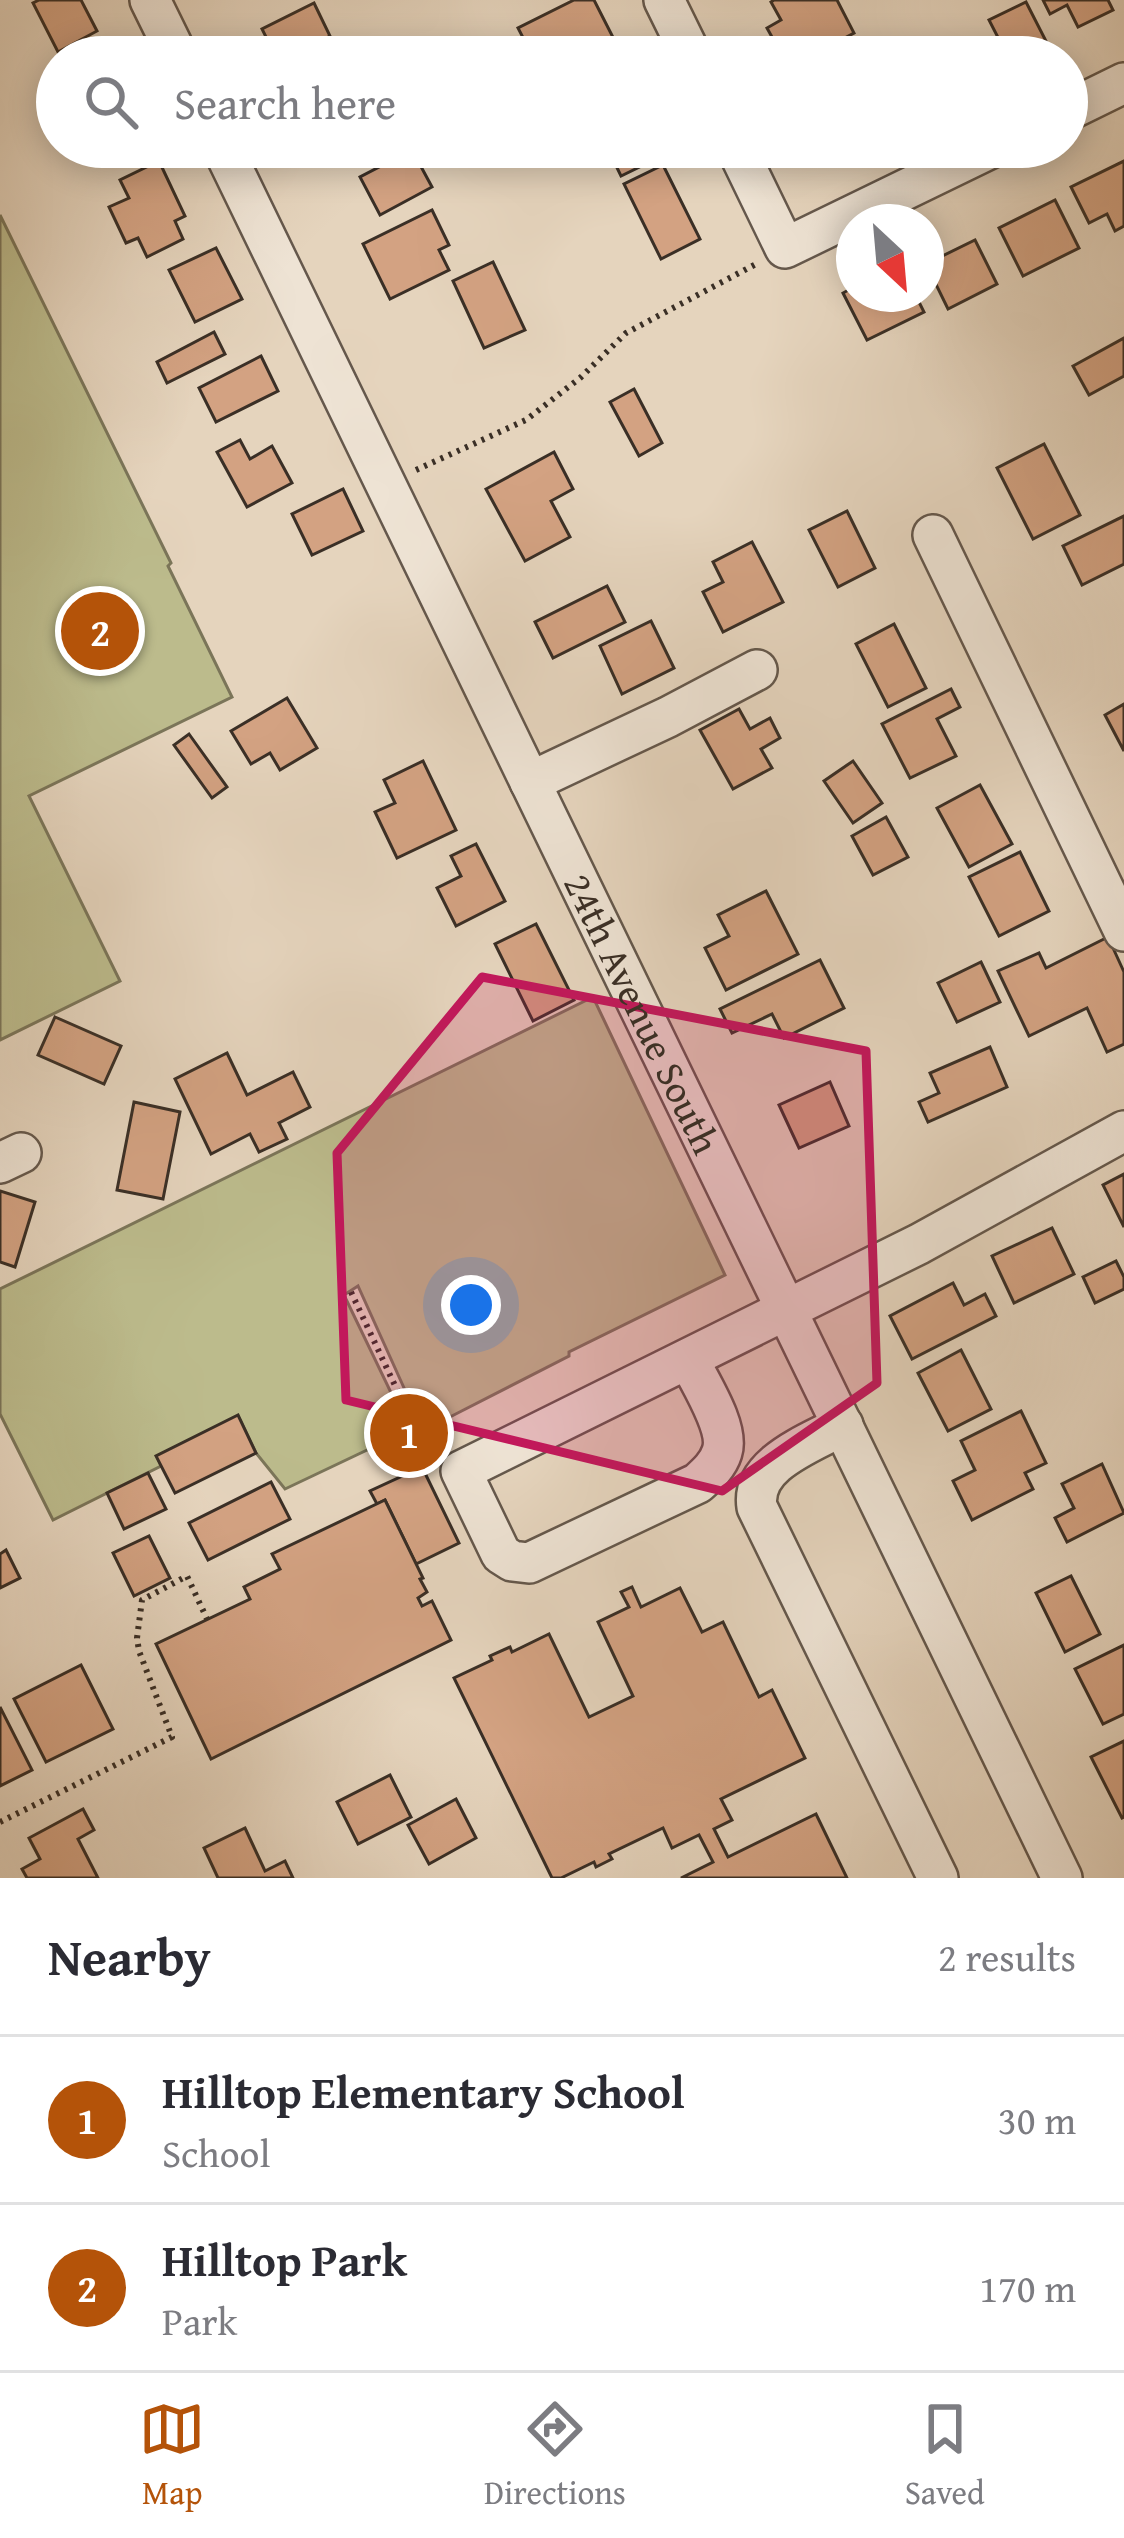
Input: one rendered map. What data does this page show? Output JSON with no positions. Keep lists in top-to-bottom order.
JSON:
{
  "streets": {
    "street": ["24th Avenue South"]
  },
  "north": "bottom right",
  "page": {
    "search": "Search here",
    "pins": ["2", "1"],
    "heading": ["Nearby", "2 results"],
    "list": [
      {
        "mark": "1",
        "name": "Hilltop Elementary School",
        "note": "School",
        "value": "30 m"
      },
      {
        "mark": "2",
        "name": "Hilltop Park",
        "note": "Park",
        "value": "170 m"
      }
    ],
    "nav": ["Map", "Directions", "Saved"]
  }
}
